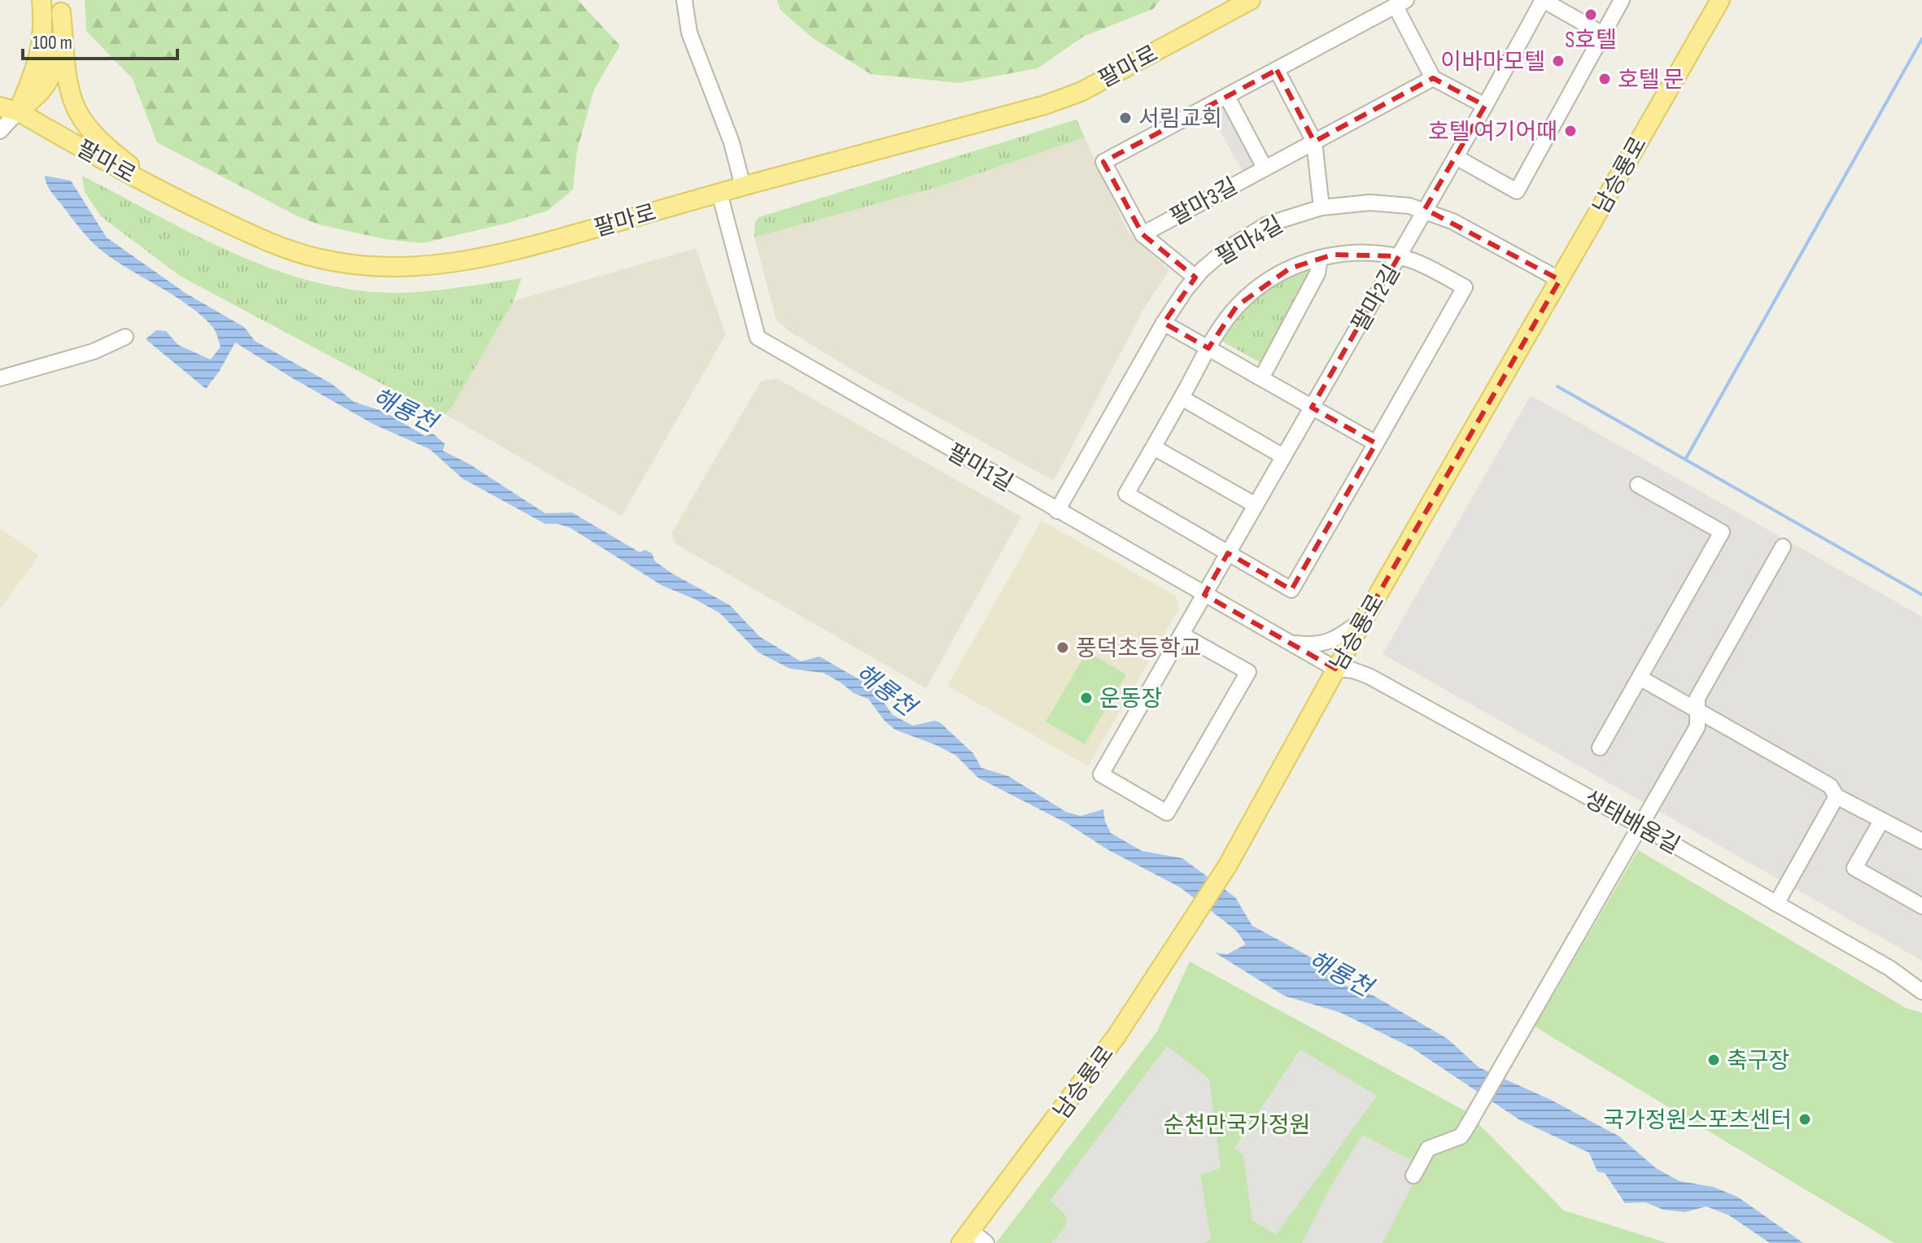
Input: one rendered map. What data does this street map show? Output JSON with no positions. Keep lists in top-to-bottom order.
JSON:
{
  "streets": {
    "main road": ["팔마로", "남승룡로"],
    "street": [
      "팔마3길",
      "팔마4길",
      "팔마2길",
      "팔마1길",
      "생태배움길"
    ]
  },
  "crossings": [
    ["팔마로", "팔마1길"],
    ["남승룡로", "팔마4길"],
    ["남승룡로", "팔마1길"],
    ["남승룡로", "생태배움길"],
    ["팔마4길", "팔마2길"],
    ["팔마4길", "팔마1길"],
    ["팔마2길", "팔마1길"],
    ["팔마1길", "생태배움길"]
  ],
  "water": ["해룡천"],
  "parks": ["순천만국가정원"],
  "places": [
    "S호텔",
    "이바마모텔",
    "호텔 문",
    "서림교회",
    "호텔 여기어때",
    "풍덕초등학교",
    "운동장",
    "축구장",
    "국가정원스포츠센터"
  ],
  "scale_bar": "100 m"
}
